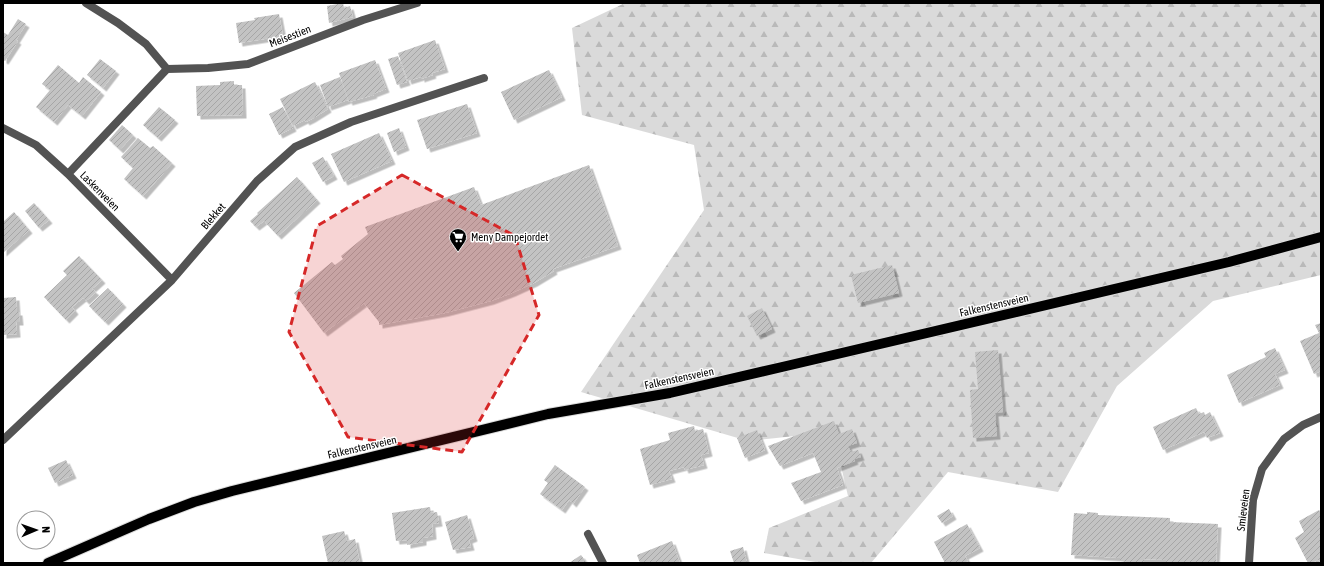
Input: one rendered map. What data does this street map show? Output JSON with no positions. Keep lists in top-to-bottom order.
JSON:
{
  "streets": {
    "main road": ["Falkenstensveien"],
    "street": [
      "Meisestien",
      "Laskenveien",
      "Blekket",
      "Smieveien"
    ]
  },
  "crossings": [
    ["Laskenveien", "Blekket"]
  ],
  "places": {
    "supermarket": ["Meny Dampejordet"]
  },
  "north": "right"
}
